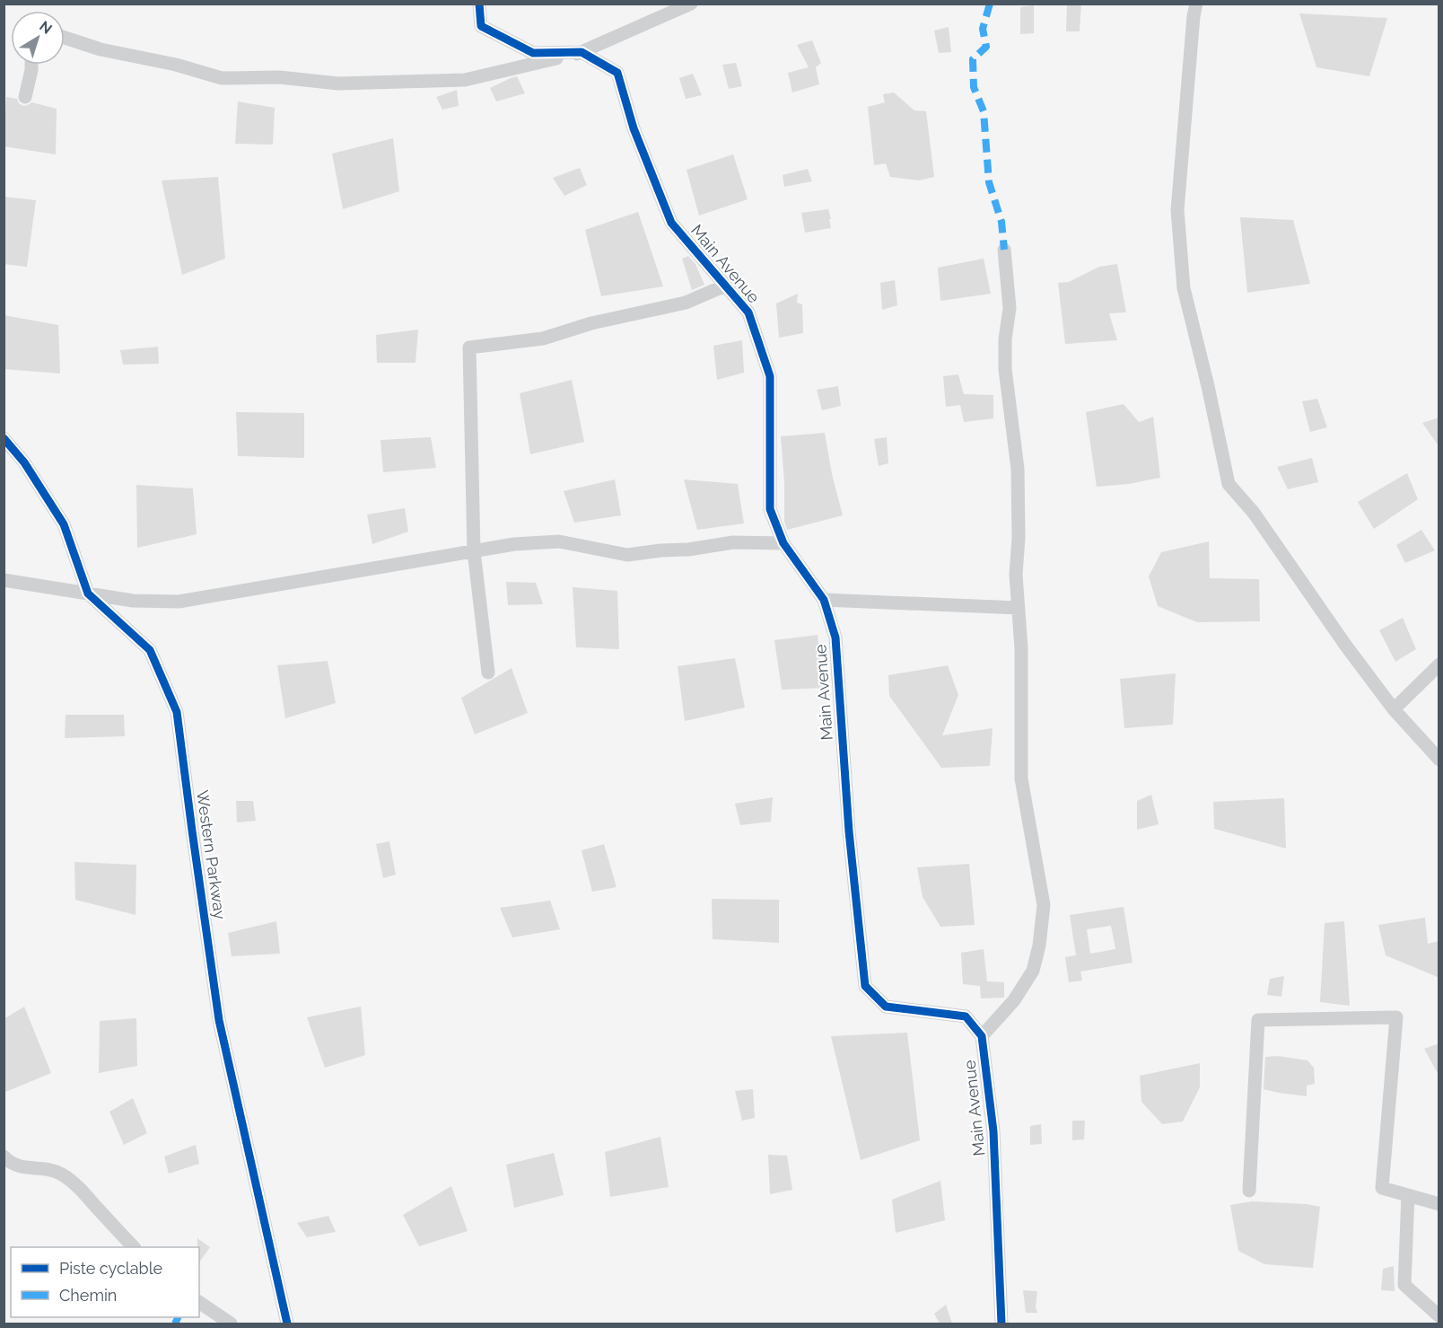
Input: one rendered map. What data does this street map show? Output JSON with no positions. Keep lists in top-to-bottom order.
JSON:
{
  "streets": {
    "street": ["Main Avenue", "Western Parkway"]
  },
  "legend": ["Piste cyclable", "Chemin"],
  "north": "top right"
}
